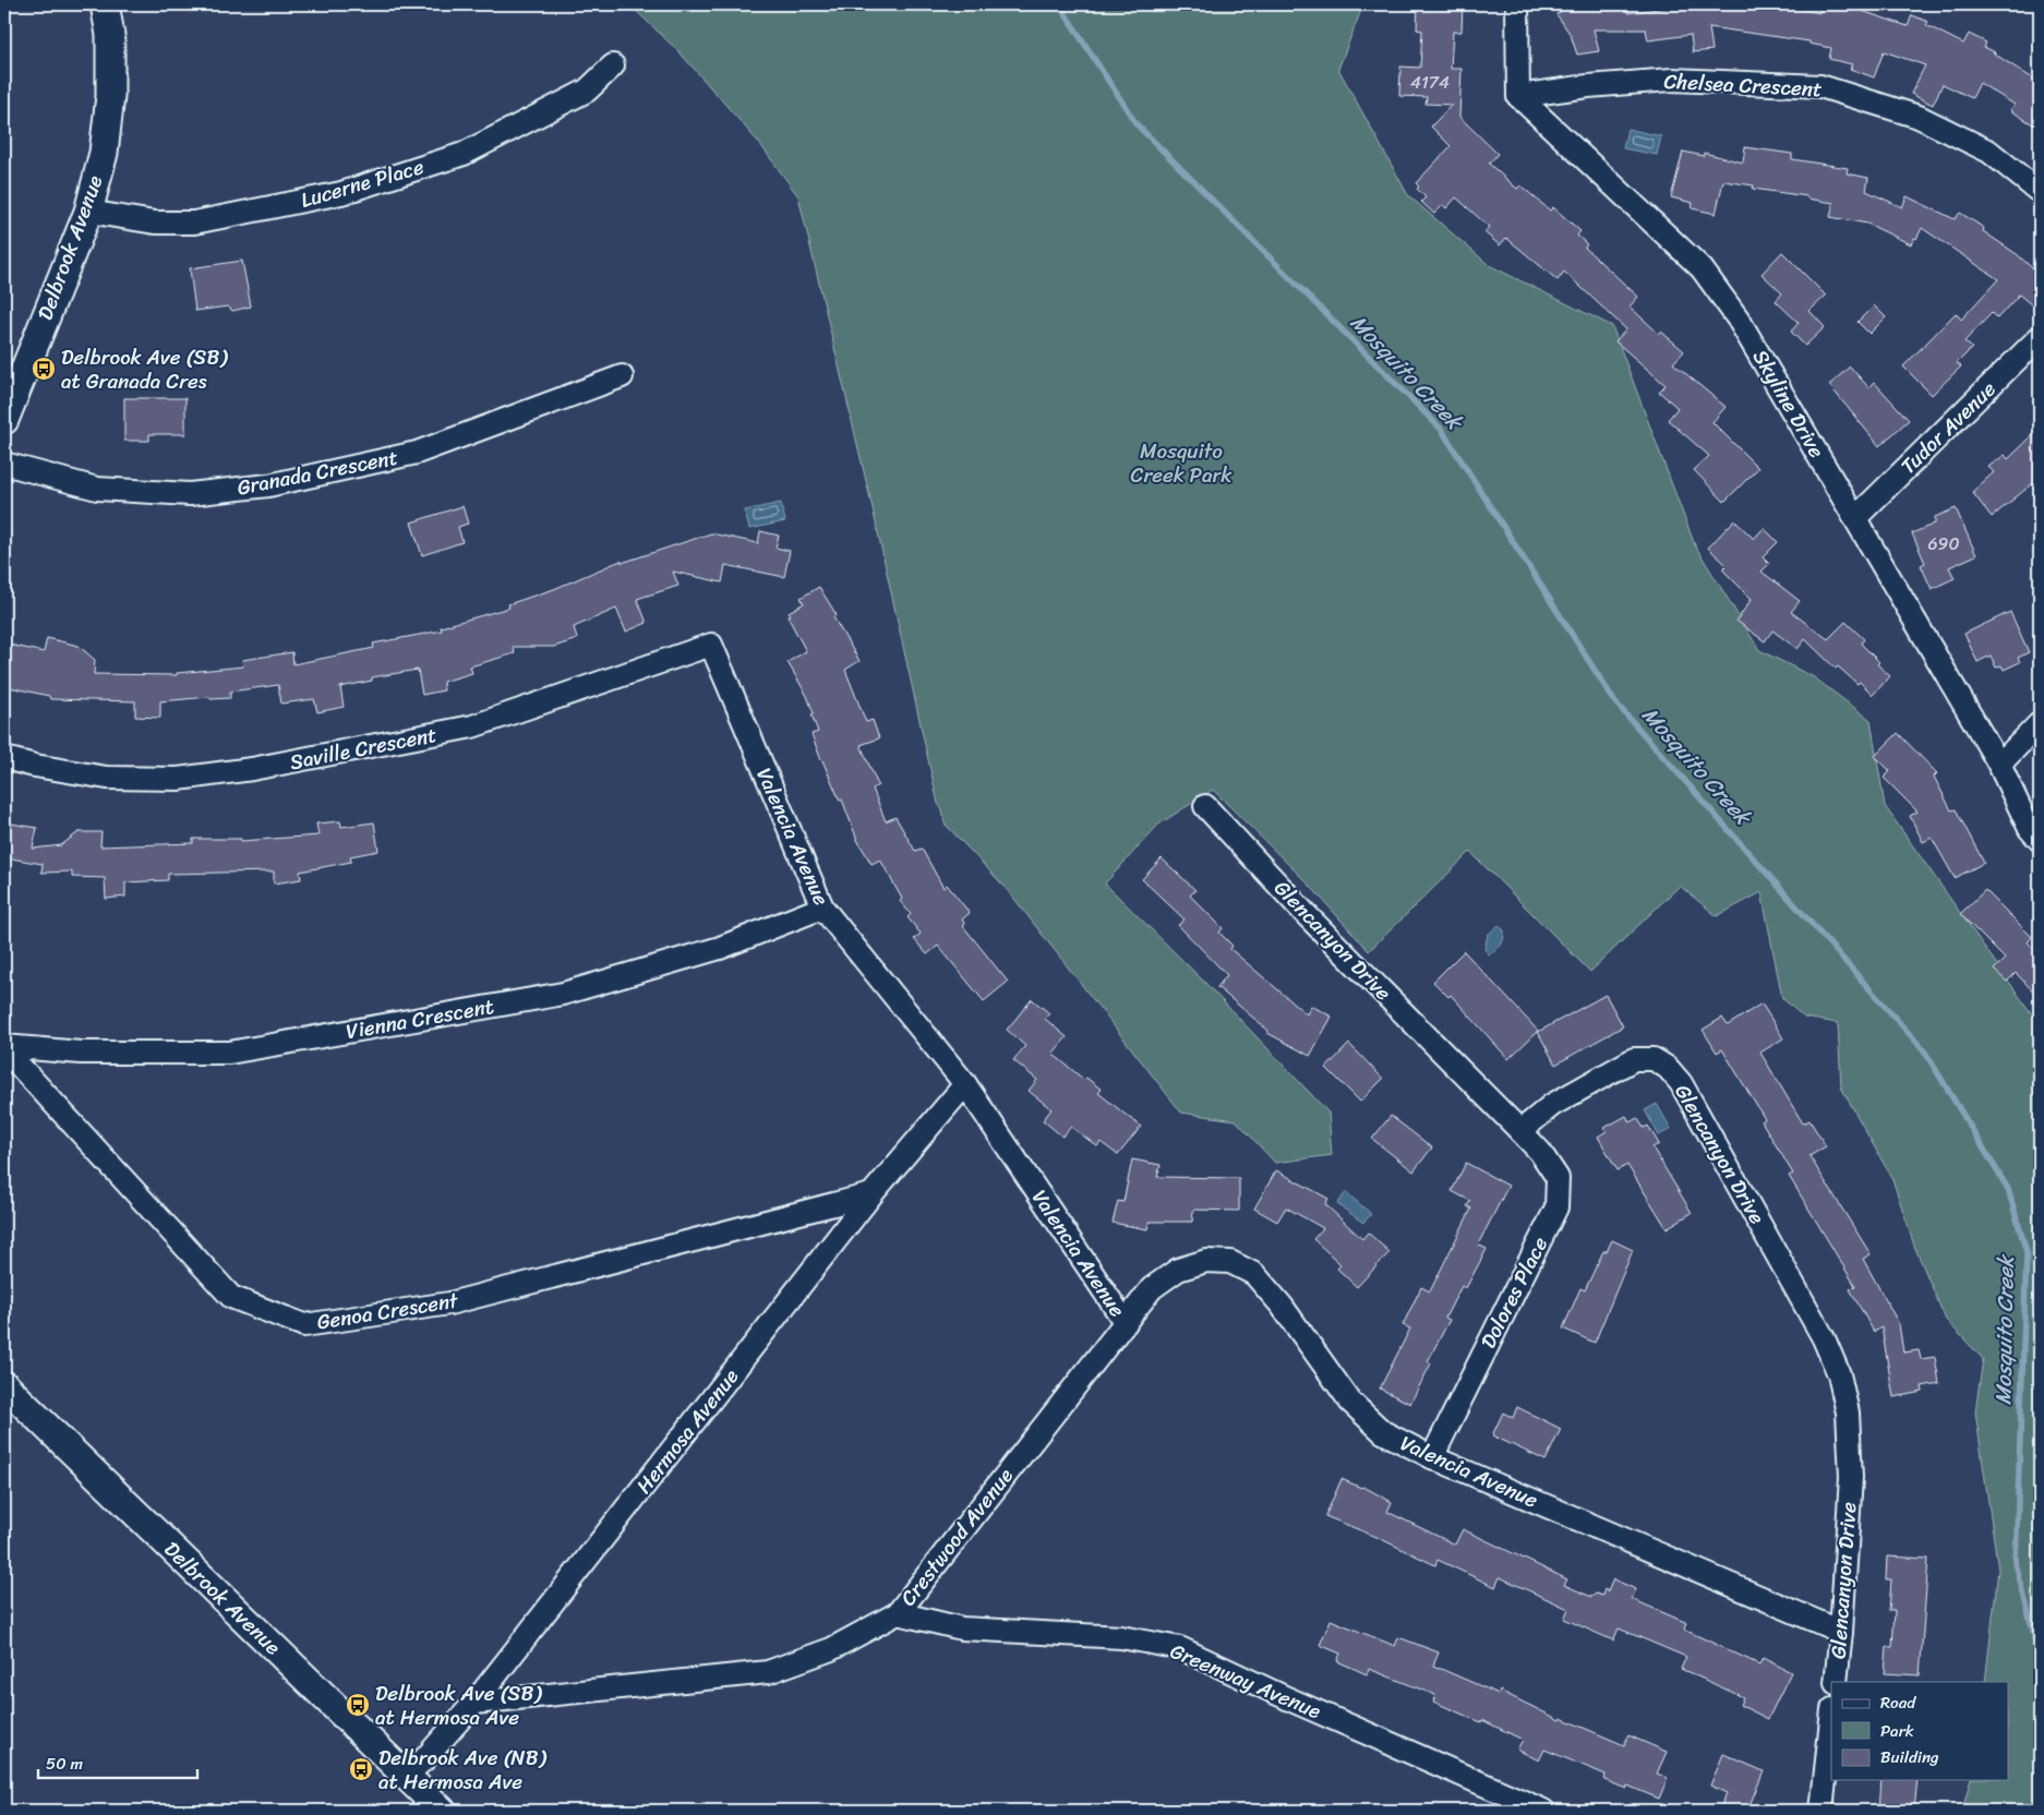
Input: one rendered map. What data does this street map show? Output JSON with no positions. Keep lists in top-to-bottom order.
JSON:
{
  "streets": {
    "street": [
      "Chelsea Crescent",
      "Lucerne Place",
      "Delbrook Avenue",
      "Skyline Drive",
      "Tudor Avenue",
      "Granada Crescent",
      "Saville Crescent",
      "Valencia Avenue",
      "Glencanyon Drive",
      "Vienna Crescent",
      "Dolores Place",
      "Genoa Crescent",
      "Hermosa Avenue",
      "Crestwood Avenue",
      "Greenway Avenue"
    ]
  },
  "crossings": [
    ["Chelsea Crescent", "Skyline Drive"],
    ["Lucerne Place", "Delbrook Avenue"],
    ["Delbrook Avenue", "Hermosa Avenue"],
    ["Skyline Drive", "Tudor Avenue"],
    ["Saville Crescent", "Valencia Avenue"],
    ["Valencia Avenue", "Glencanyon Drive"],
    ["Valencia Avenue", "Vienna Crescent"],
    ["Valencia Avenue", "Dolores Place"],
    ["Valencia Avenue", "Hermosa Avenue"],
    ["Valencia Avenue", "Crestwood Avenue"],
    ["Glencanyon Drive", "Dolores Place"],
    ["Vienna Crescent", "Genoa Crescent"],
    ["Genoa Crescent", "Hermosa Avenue"],
    ["Hermosa Avenue", "Crestwood Avenue"],
    ["Crestwood Avenue", "Greenway Avenue"]
  ],
  "water": ["Mosquito Creek"],
  "parks": ["Mosquito Creek Park"],
  "places": {
    "bus stop": ["Delbrook Ave (SB) at Granada Cres", "Delbrook Ave (SB) at Hermosa Ave", "Delbrook Ave (NB) at Hermosa Ave"]
  },
  "house_numbers": ["4174", "690"],
  "legend": ["Road", "Park", "Building"],
  "scale_bar": "50 m"
}
